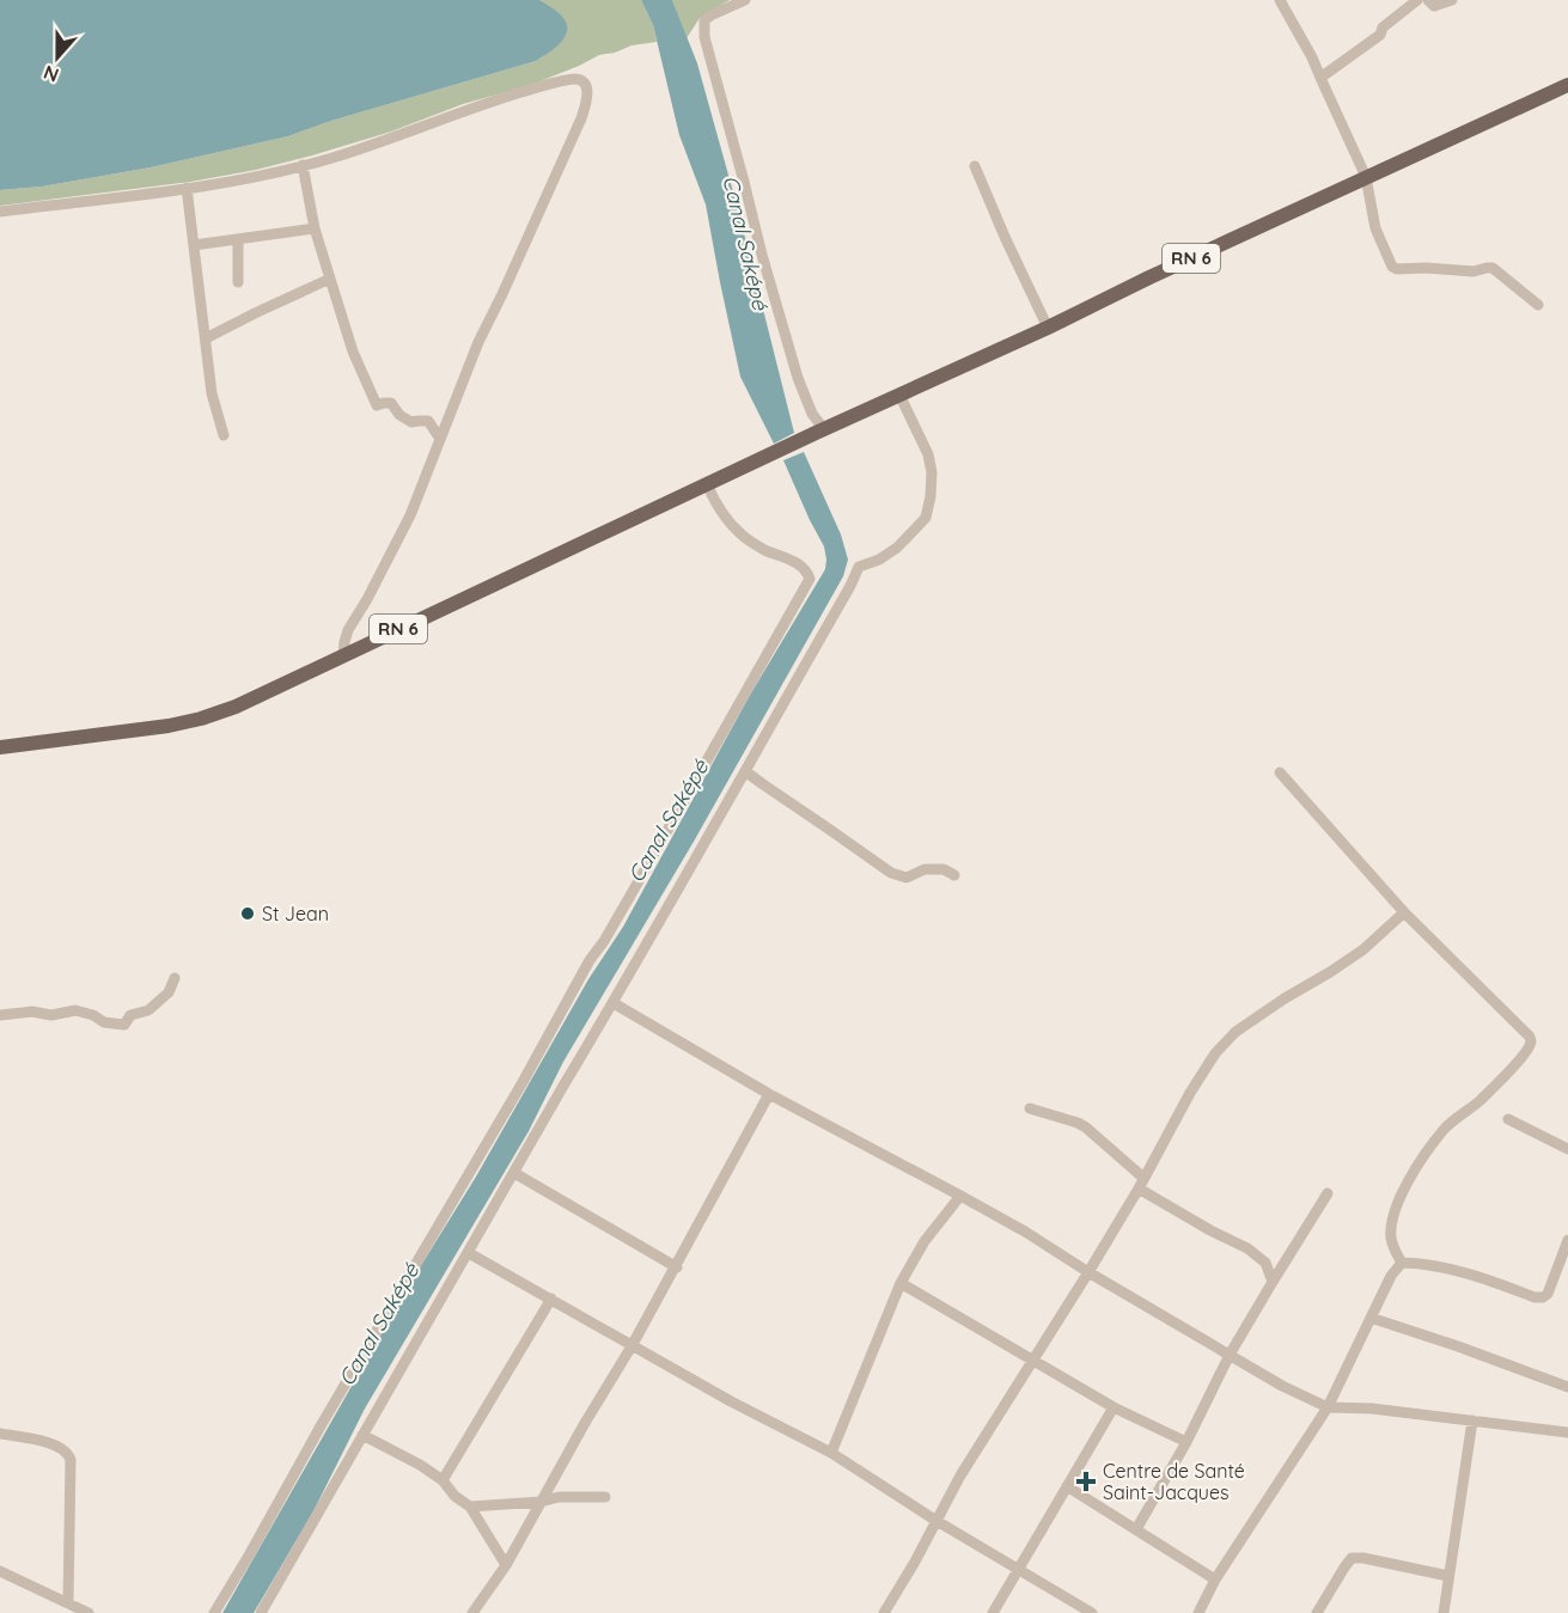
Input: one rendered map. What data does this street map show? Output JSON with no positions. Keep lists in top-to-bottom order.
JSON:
{
  "streets": {
    "main road": ["RN 6"]
  },
  "water": ["Canal Saképé"],
  "places": {
    "other": ["St Jean"],
    "health": ["Centre de Santé Saint-Jacques"]
  },
  "north": "bottom"
}
